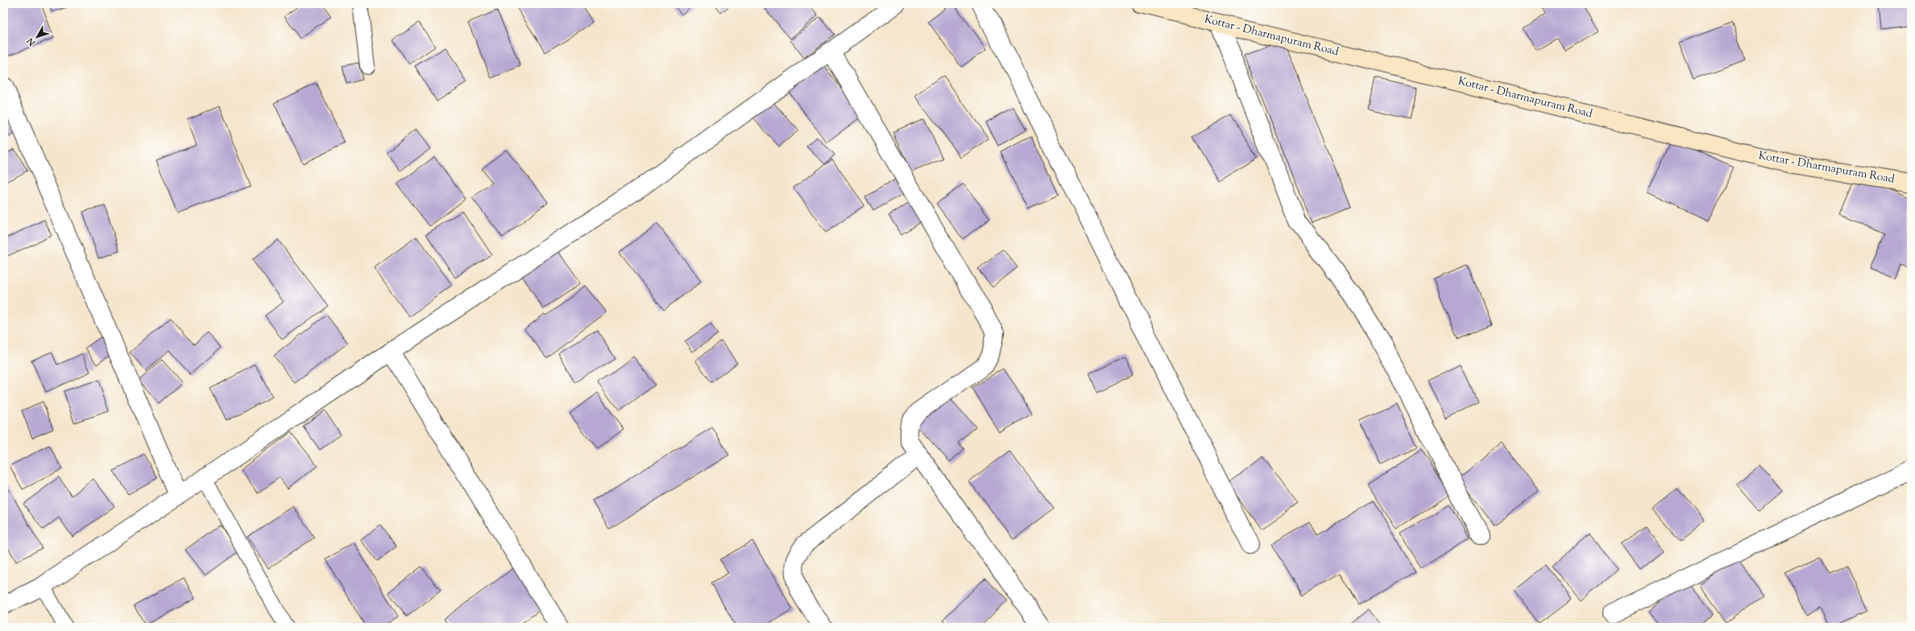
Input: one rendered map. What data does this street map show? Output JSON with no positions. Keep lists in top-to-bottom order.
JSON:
{
  "streets": {
    "main road": ["Kottar - Dharmapuram Road"]
  },
  "north": "bottom left"
}
